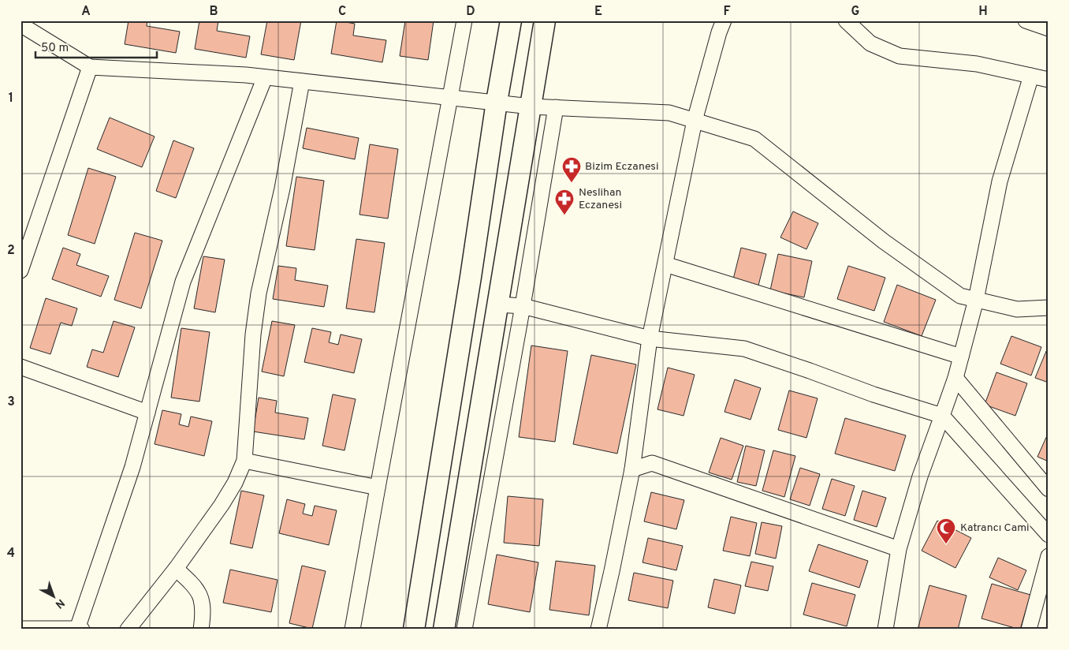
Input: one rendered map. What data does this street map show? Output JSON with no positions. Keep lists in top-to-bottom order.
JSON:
{
  "places": {
    "pharmacy": ["Bizim Eczanesi", "Neslihan Eczanesi"],
    "mosque": ["Katrancı Cami"]
  },
  "scale_bar": "50 m",
  "north": "bottom right",
  "grid": {
    "columns": [
      "A",
      "B",
      "C",
      "D",
      "E",
      "F",
      "G",
      "H"
    ],
    "rows": [
      "1",
      "2",
      "3",
      "4"
    ]
  }
}
